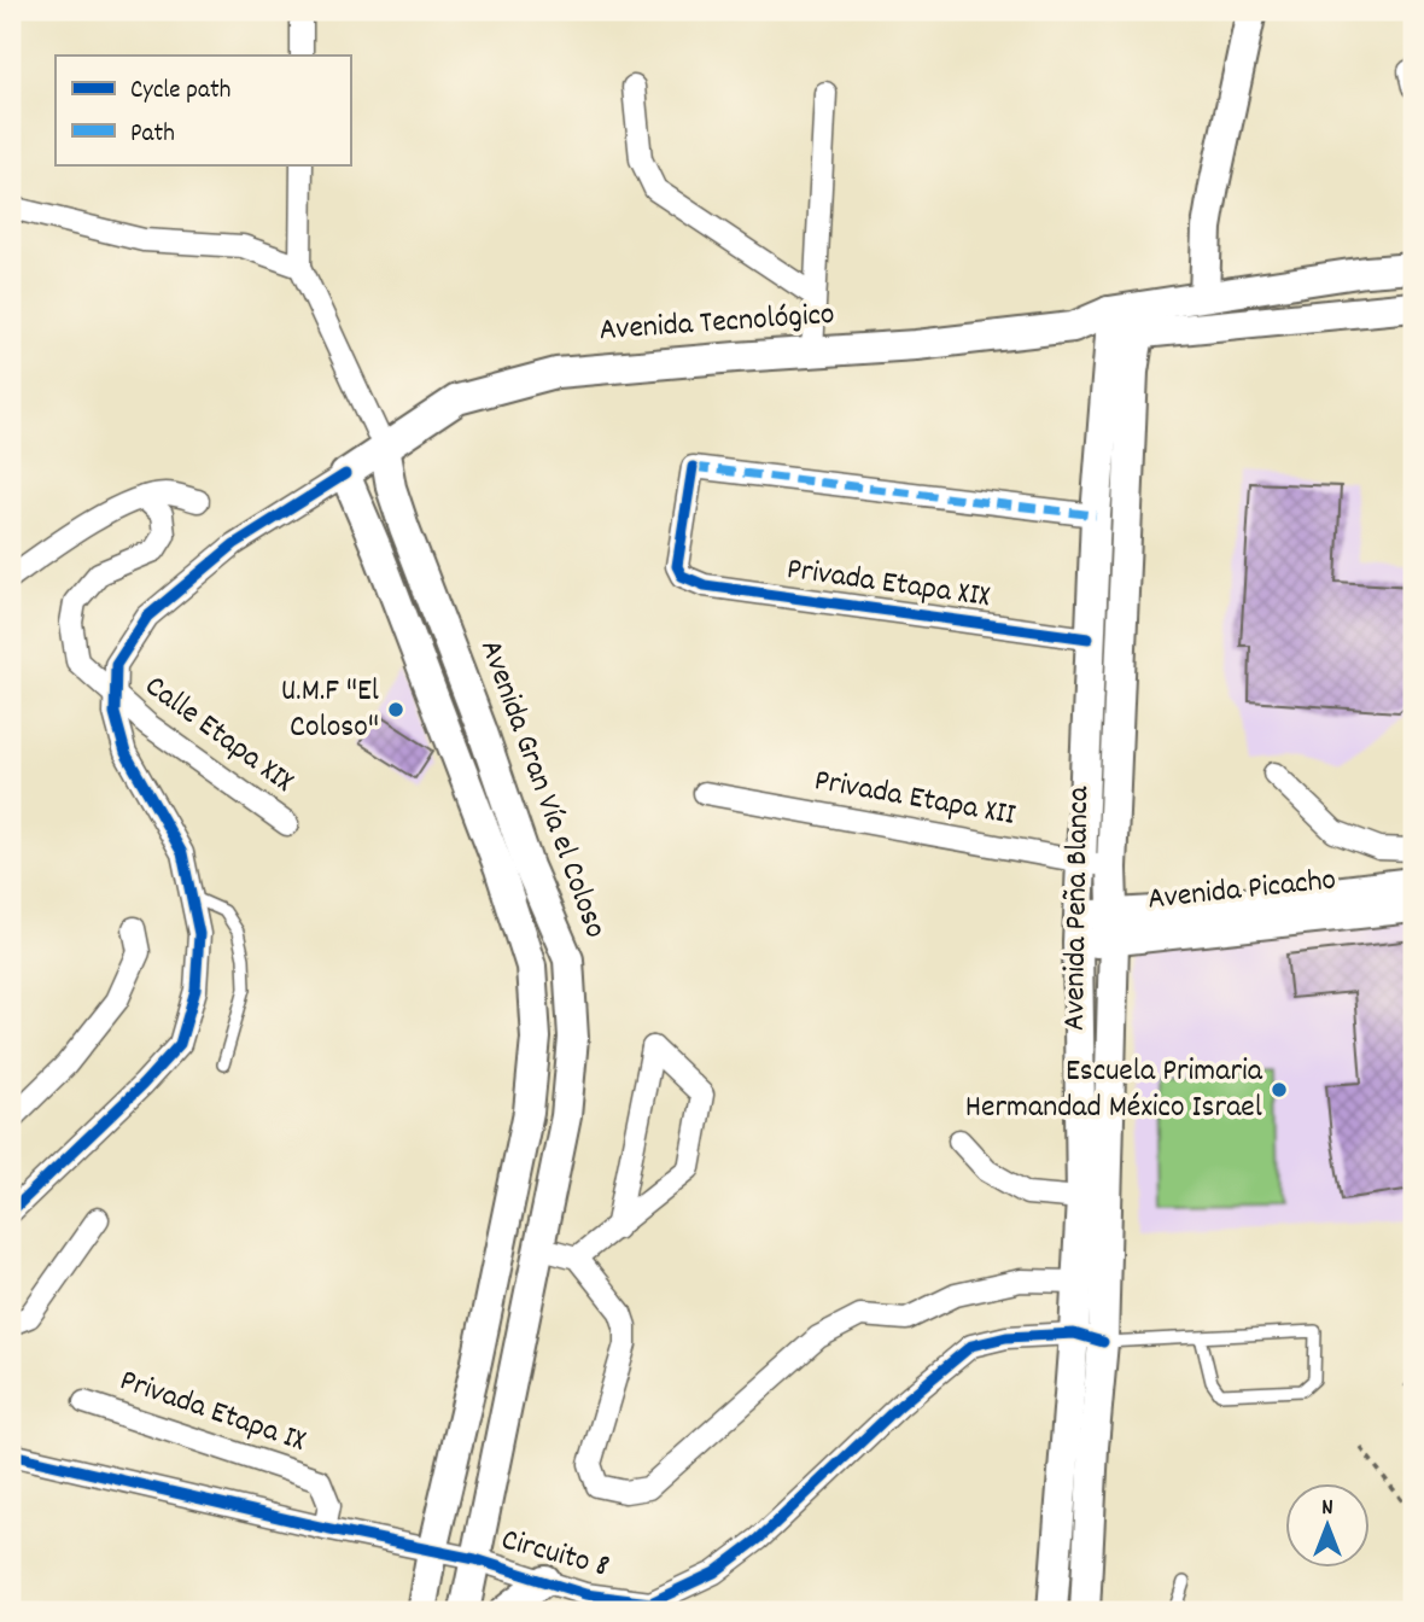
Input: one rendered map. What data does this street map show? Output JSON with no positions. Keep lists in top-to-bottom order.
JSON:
{
  "streets": {
    "main road": [
      "Avenida Tecnológico",
      "Avenida Gran Vía el Coloso",
      "Avenida Picacho",
      "Avenida Peña Blanca"
    ],
    "street": [
      "Privada Etapa XIX",
      "Calle Etapa XIX",
      "Privada Etapa XII",
      "Privada Etapa IX",
      "Circuito 8"
    ]
  },
  "crossings": [
    ["Avenida Tecnológico", "Avenida Gran Vía el Coloso"],
    ["Avenida Tecnológico", "Avenida Peña Blanca"],
    ["Privada Etapa XIX", "Avenida Peña Blanca"],
    ["Avenida Gran Vía el Coloso", "Circuito 8"],
    ["Privada Etapa XII", "Avenida Peña Blanca"],
    ["Avenida Picacho", "Avenida Peña Blanca"],
    ["Avenida Peña Blanca", "Circuito 8"],
    ["Privada Etapa IX", "Circuito 8"]
  ],
  "places": ["U.M.F \"El Coloso\"", "Escuela Primaria Hermandad México Israel"],
  "legend": ["Cycle path", "Path"],
  "north": "top"
}
